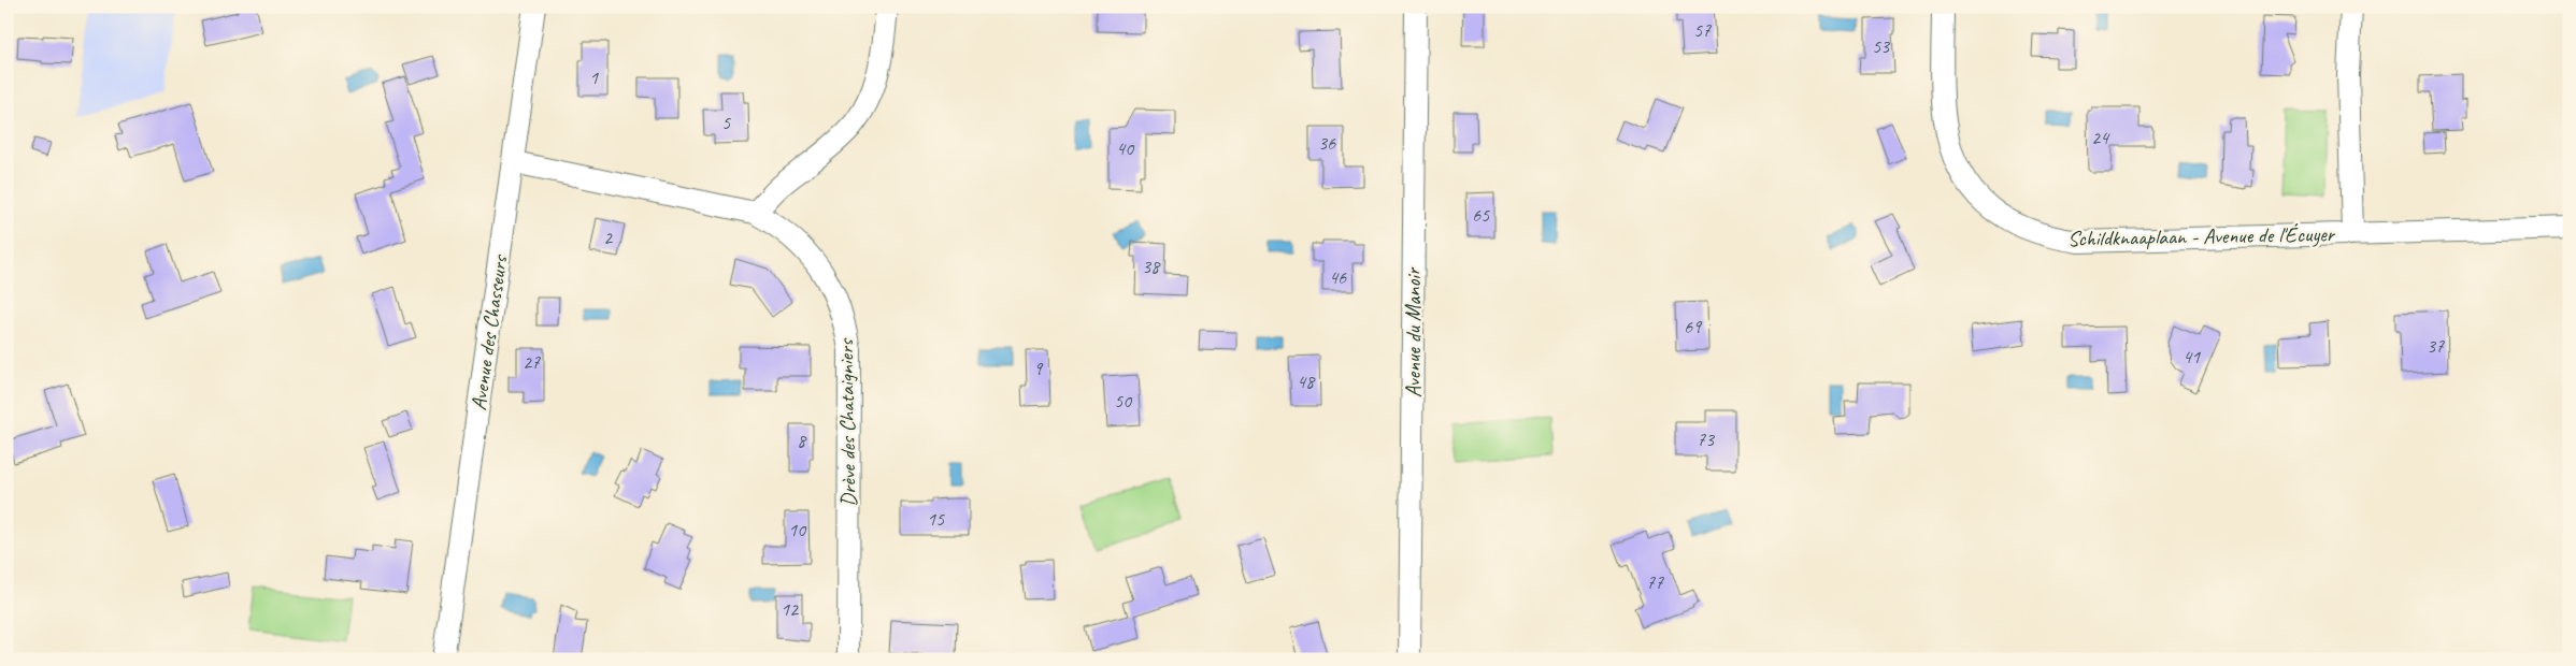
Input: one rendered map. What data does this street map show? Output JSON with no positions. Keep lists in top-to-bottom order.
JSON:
{
  "streets": {
    "street": [
      "Schildknaaplaan - Avenue de l'Écuyer",
      "Avenue des Chasseurs",
      "Avenue du Manoir",
      "Drève des Chataigniers"
    ]
  },
  "crossings": [
    ["Avenue des Chasseurs", "Drève des Chataigniers"]
  ],
  "house_numbers": [
    "57",
    "53",
    "1",
    "5",
    "24",
    "36",
    "40",
    "65",
    "2",
    "38",
    "46",
    "69",
    "37",
    "41",
    "27",
    "9",
    "48",
    "50",
    "73",
    "8",
    "15",
    "10",
    "77",
    "12"
  ]
}
